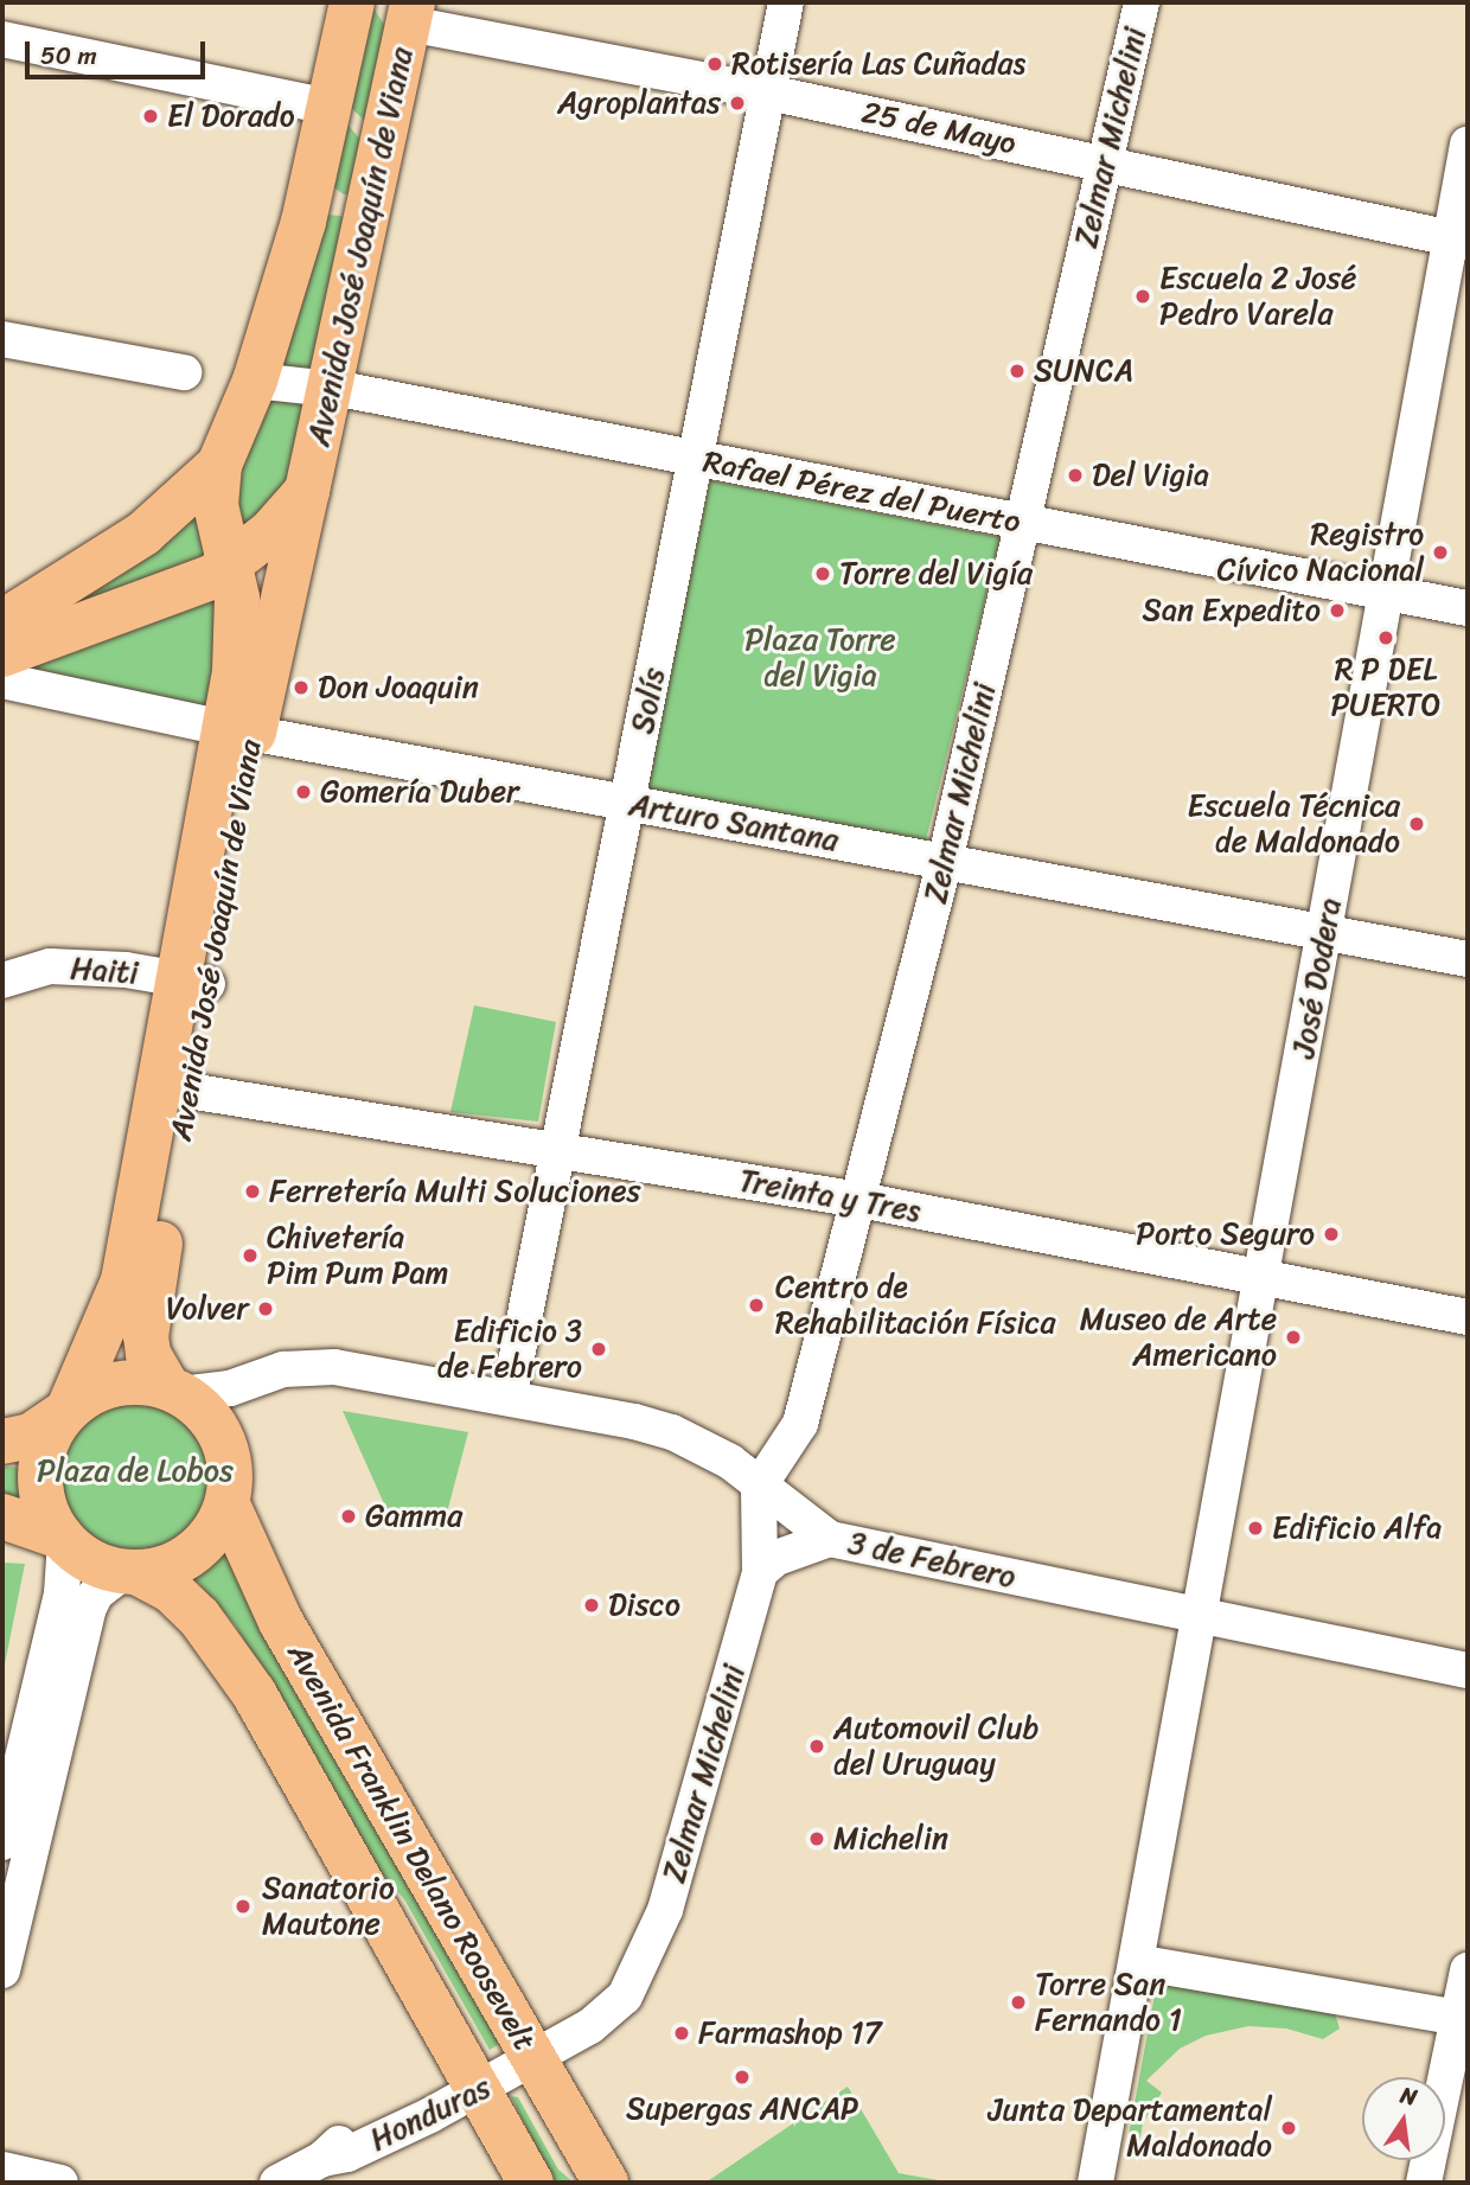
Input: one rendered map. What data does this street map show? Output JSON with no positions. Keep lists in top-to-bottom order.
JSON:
{
  "streets": {
    "main road": ["Avenida José Joaquín de Viana", "Avenida Franklin Delano Roosevelt"],
    "street": [
      "25 de Mayo",
      "Zelmar Michelini",
      "Rafael Pérez del Puerto",
      "Solís",
      "Arturo Santana",
      "Haiti",
      "José Dodera",
      "Treinta y Tres",
      "3 de Febrero",
      "Honduras"
    ]
  },
  "crossings": [
    ["25 de Mayo", "Zelmar Michelini"],
    ["25 de Mayo", "Avenida José Joaquín de Viana"],
    ["25 de Mayo", "Solís"],
    ["25 de Mayo", "José Dodera"],
    ["Zelmar Michelini", "Rafael Pérez del Puerto"],
    ["Zelmar Michelini", "Arturo Santana"],
    ["Zelmar Michelini", "Treinta y Tres"],
    ["Zelmar Michelini", "3 de Febrero"],
    ["Zelmar Michelini", "Avenida Franklin Delano Roosevelt"],
    ["Zelmar Michelini", "Honduras"],
    ["Avenida José Joaquín de Viana", "Rafael Pérez del Puerto"],
    ["Avenida José Joaquín de Viana", "Arturo Santana"],
    ["Avenida José Joaquín de Viana", "Haiti"],
    ["Avenida José Joaquín de Viana", "Treinta y Tres"],
    ["Avenida José Joaquín de Viana", "3 de Febrero"],
    ["Avenida José Joaquín de Viana", "Avenida Franklin Delano Roosevelt"],
    ["Rafael Pérez del Puerto", "Solís"],
    ["Rafael Pérez del Puerto", "José Dodera"],
    ["Solís", "Arturo Santana"],
    ["Solís", "Treinta y Tres"],
    ["Solís", "3 de Febrero"],
    ["Arturo Santana", "José Dodera"],
    ["José Dodera", "Treinta y Tres"],
    ["José Dodera", "3 de Febrero"],
    ["3 de Febrero", "Avenida Franklin Delano Roosevelt"],
    ["Avenida Franklin Delano Roosevelt", "Honduras"]
  ],
  "parks": ["Plaza Torre del Vigia", "Plaza de Lobos"],
  "places": [
    "Rotisería Las Cuñadas",
    "Agroplantas",
    "El Dorado",
    "Escuela 2 José Pedro Varela",
    "SUNCA",
    "Del Vigia",
    "Registro Cívico Nacional",
    "Torre del Vigía",
    "San Expedito",
    "R P DEL PUERTO",
    "Don Joaquin",
    "Gomería Duber",
    "Escuela Técnica de Maldonado",
    "Ferretería Multi Soluciones",
    "Porto Seguro",
    "Chivetería Pim Pum Pam",
    "Centro de Rehabilitación Física",
    "Volver",
    "Museo de Arte Americano",
    "Edificio 3 de Febrero",
    "Gamma",
    "Edificio Alfa",
    "Disco",
    "Automovil Club del Uruguay",
    "Michelin",
    "Sanatorio Mautone",
    "Torre San Fernando 1",
    "Farmashop 17",
    "Supergas ANCAP",
    "Junta Departamental Maldonado"
  ],
  "scale_bar": "50 m",
  "north": "top"
}
